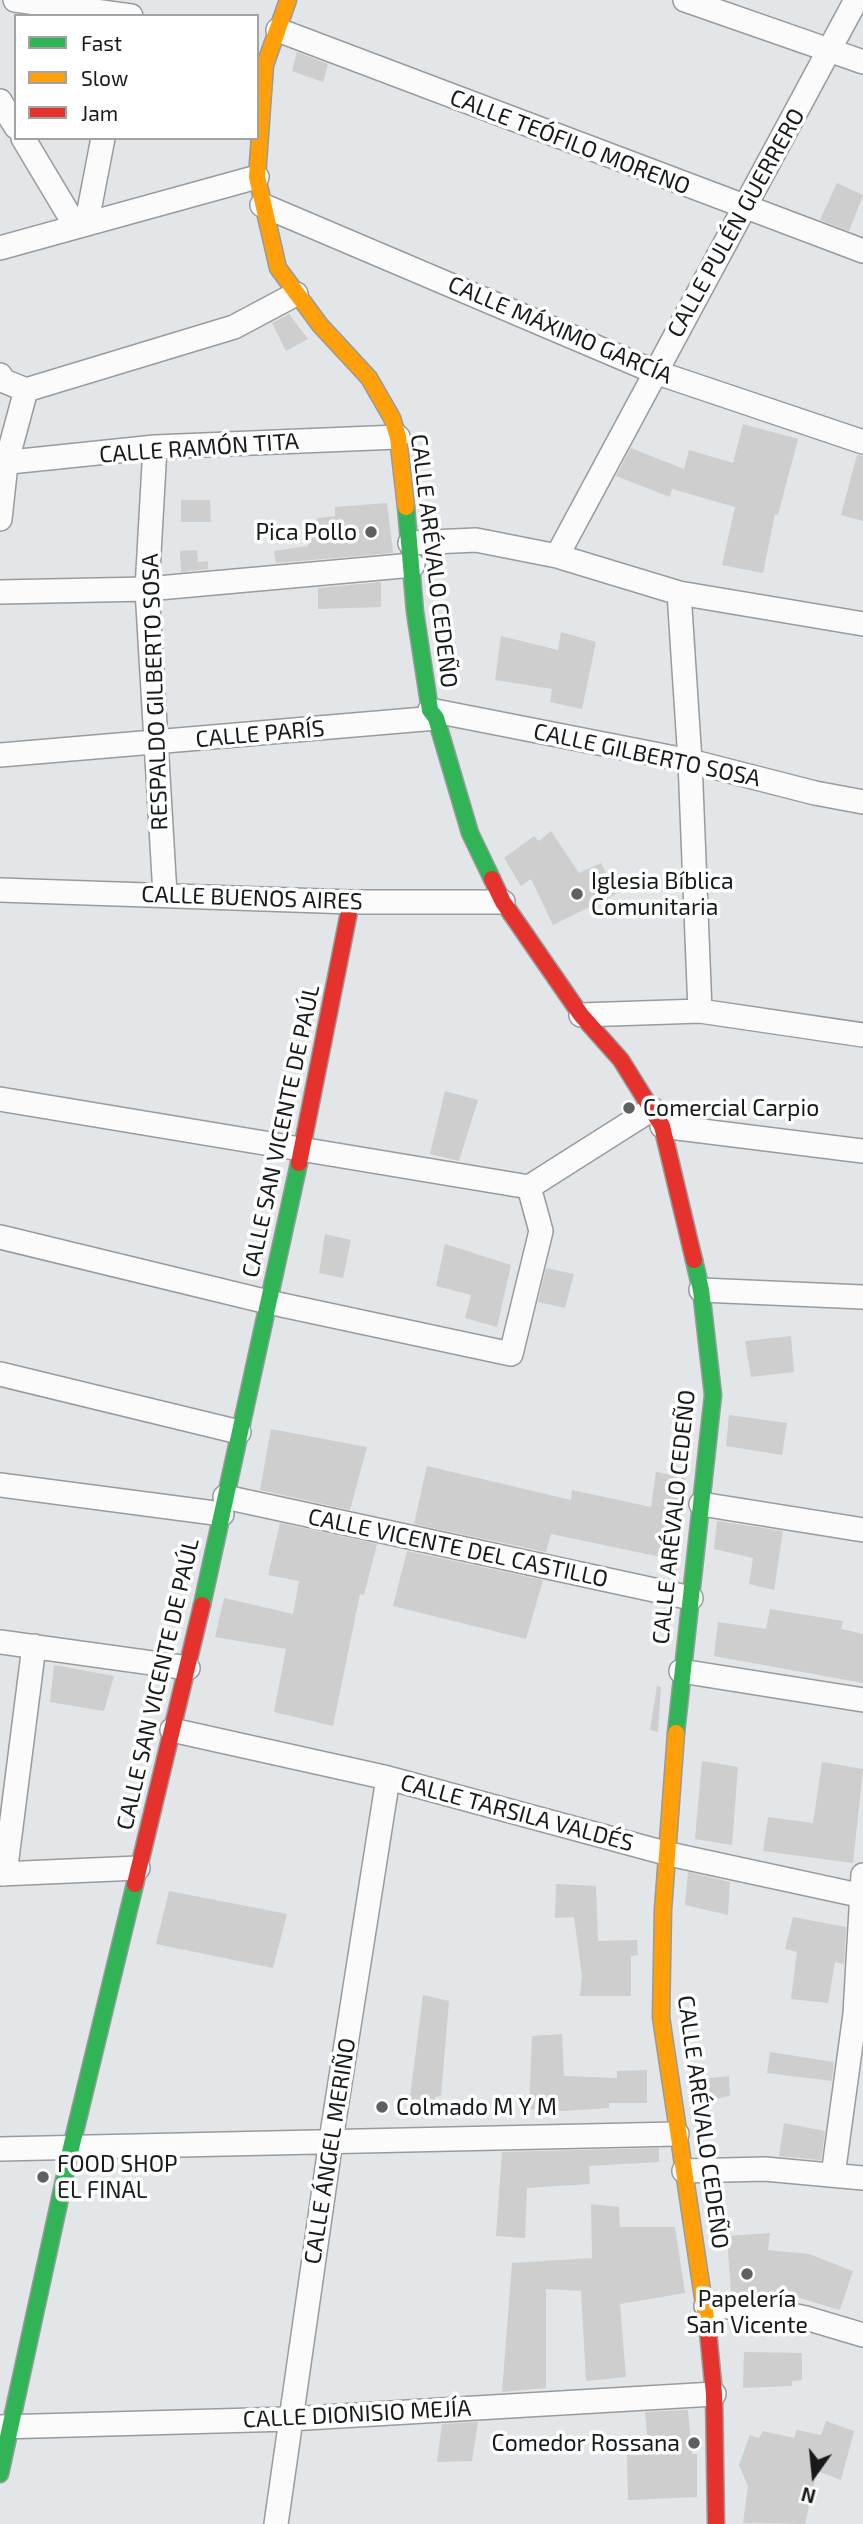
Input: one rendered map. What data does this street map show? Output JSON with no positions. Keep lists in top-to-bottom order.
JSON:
{
  "streets": {
    "street": [
      "CALLE TEÓFILO MORENO",
      "CALLE PULÉN GUERRERO",
      "CALLE MÁXIMO GARCÍA",
      "CALLE RAMÓN TITA",
      "CALLE ARÉVALO CEDEÑO",
      "RESPALDO GILBERTO SOSA",
      "CALLE PARÍS",
      "CALLE GILBERTO SOSA",
      "CALLE BUENOS AIRES",
      "CALLE SAN VICENTE DE PAÚL",
      "CALLE VICENTE DEL CASTILLO",
      "CALLE TARSILA VALDÉS",
      "CALLE ÁNGEL MERIÑO",
      "CALLE DIONISIO MEJÍA"
    ]
  },
  "crossings": [
    ["CALLE TEÓFILO MORENO", "CALLE PULÉN GUERRERO"],
    ["CALLE TEÓFILO MORENO", "CALLE ARÉVALO CEDEÑO"],
    ["CALLE PULÉN GUERRERO", "CALLE MÁXIMO GARCÍA"],
    ["CALLE MÁXIMO GARCÍA", "CALLE ARÉVALO CEDEÑO"],
    ["CALLE RAMÓN TITA", "CALLE ARÉVALO CEDEÑO"],
    ["CALLE RAMÓN TITA", "RESPALDO GILBERTO SOSA"],
    ["CALLE ARÉVALO CEDEÑO", "CALLE PARÍS"],
    ["CALLE ARÉVALO CEDEÑO", "CALLE GILBERTO SOSA"],
    ["CALLE ARÉVALO CEDEÑO", "CALLE BUENOS AIRES"],
    ["CALLE ARÉVALO CEDEÑO", "CALLE VICENTE DEL CASTILLO"],
    ["CALLE ARÉVALO CEDEÑO", "CALLE TARSILA VALDÉS"],
    ["CALLE ARÉVALO CEDEÑO", "CALLE DIONISIO MEJÍA"],
    ["RESPALDO GILBERTO SOSA", "CALLE PARÍS"],
    ["RESPALDO GILBERTO SOSA", "CALLE BUENOS AIRES"],
    ["CALLE PARÍS", "CALLE GILBERTO SOSA"],
    ["CALLE BUENOS AIRES", "CALLE SAN VICENTE DE PAÚL"],
    ["CALLE SAN VICENTE DE PAÚL", "CALLE VICENTE DEL CASTILLO"],
    ["CALLE SAN VICENTE DE PAÚL", "CALLE TARSILA VALDÉS"],
    ["CALLE SAN VICENTE DE PAÚL", "CALLE DIONISIO MEJÍA"],
    ["CALLE TARSILA VALDÉS", "CALLE ÁNGEL MERIÑO"],
    ["CALLE ÁNGEL MERIÑO", "CALLE DIONISIO MEJÍA"]
  ],
  "places": [
    "Pica Pollo",
    "Iglesia Bíblica Comunitaria",
    "Comercial Carpio",
    "Colmado M Y M",
    "FOOD SHOP EL FINAL",
    "Papelería San Vicente",
    "Comedor Rossana"
  ],
  "legend": ["Fast", "Slow", "Jam"],
  "north": "bottom"
}
